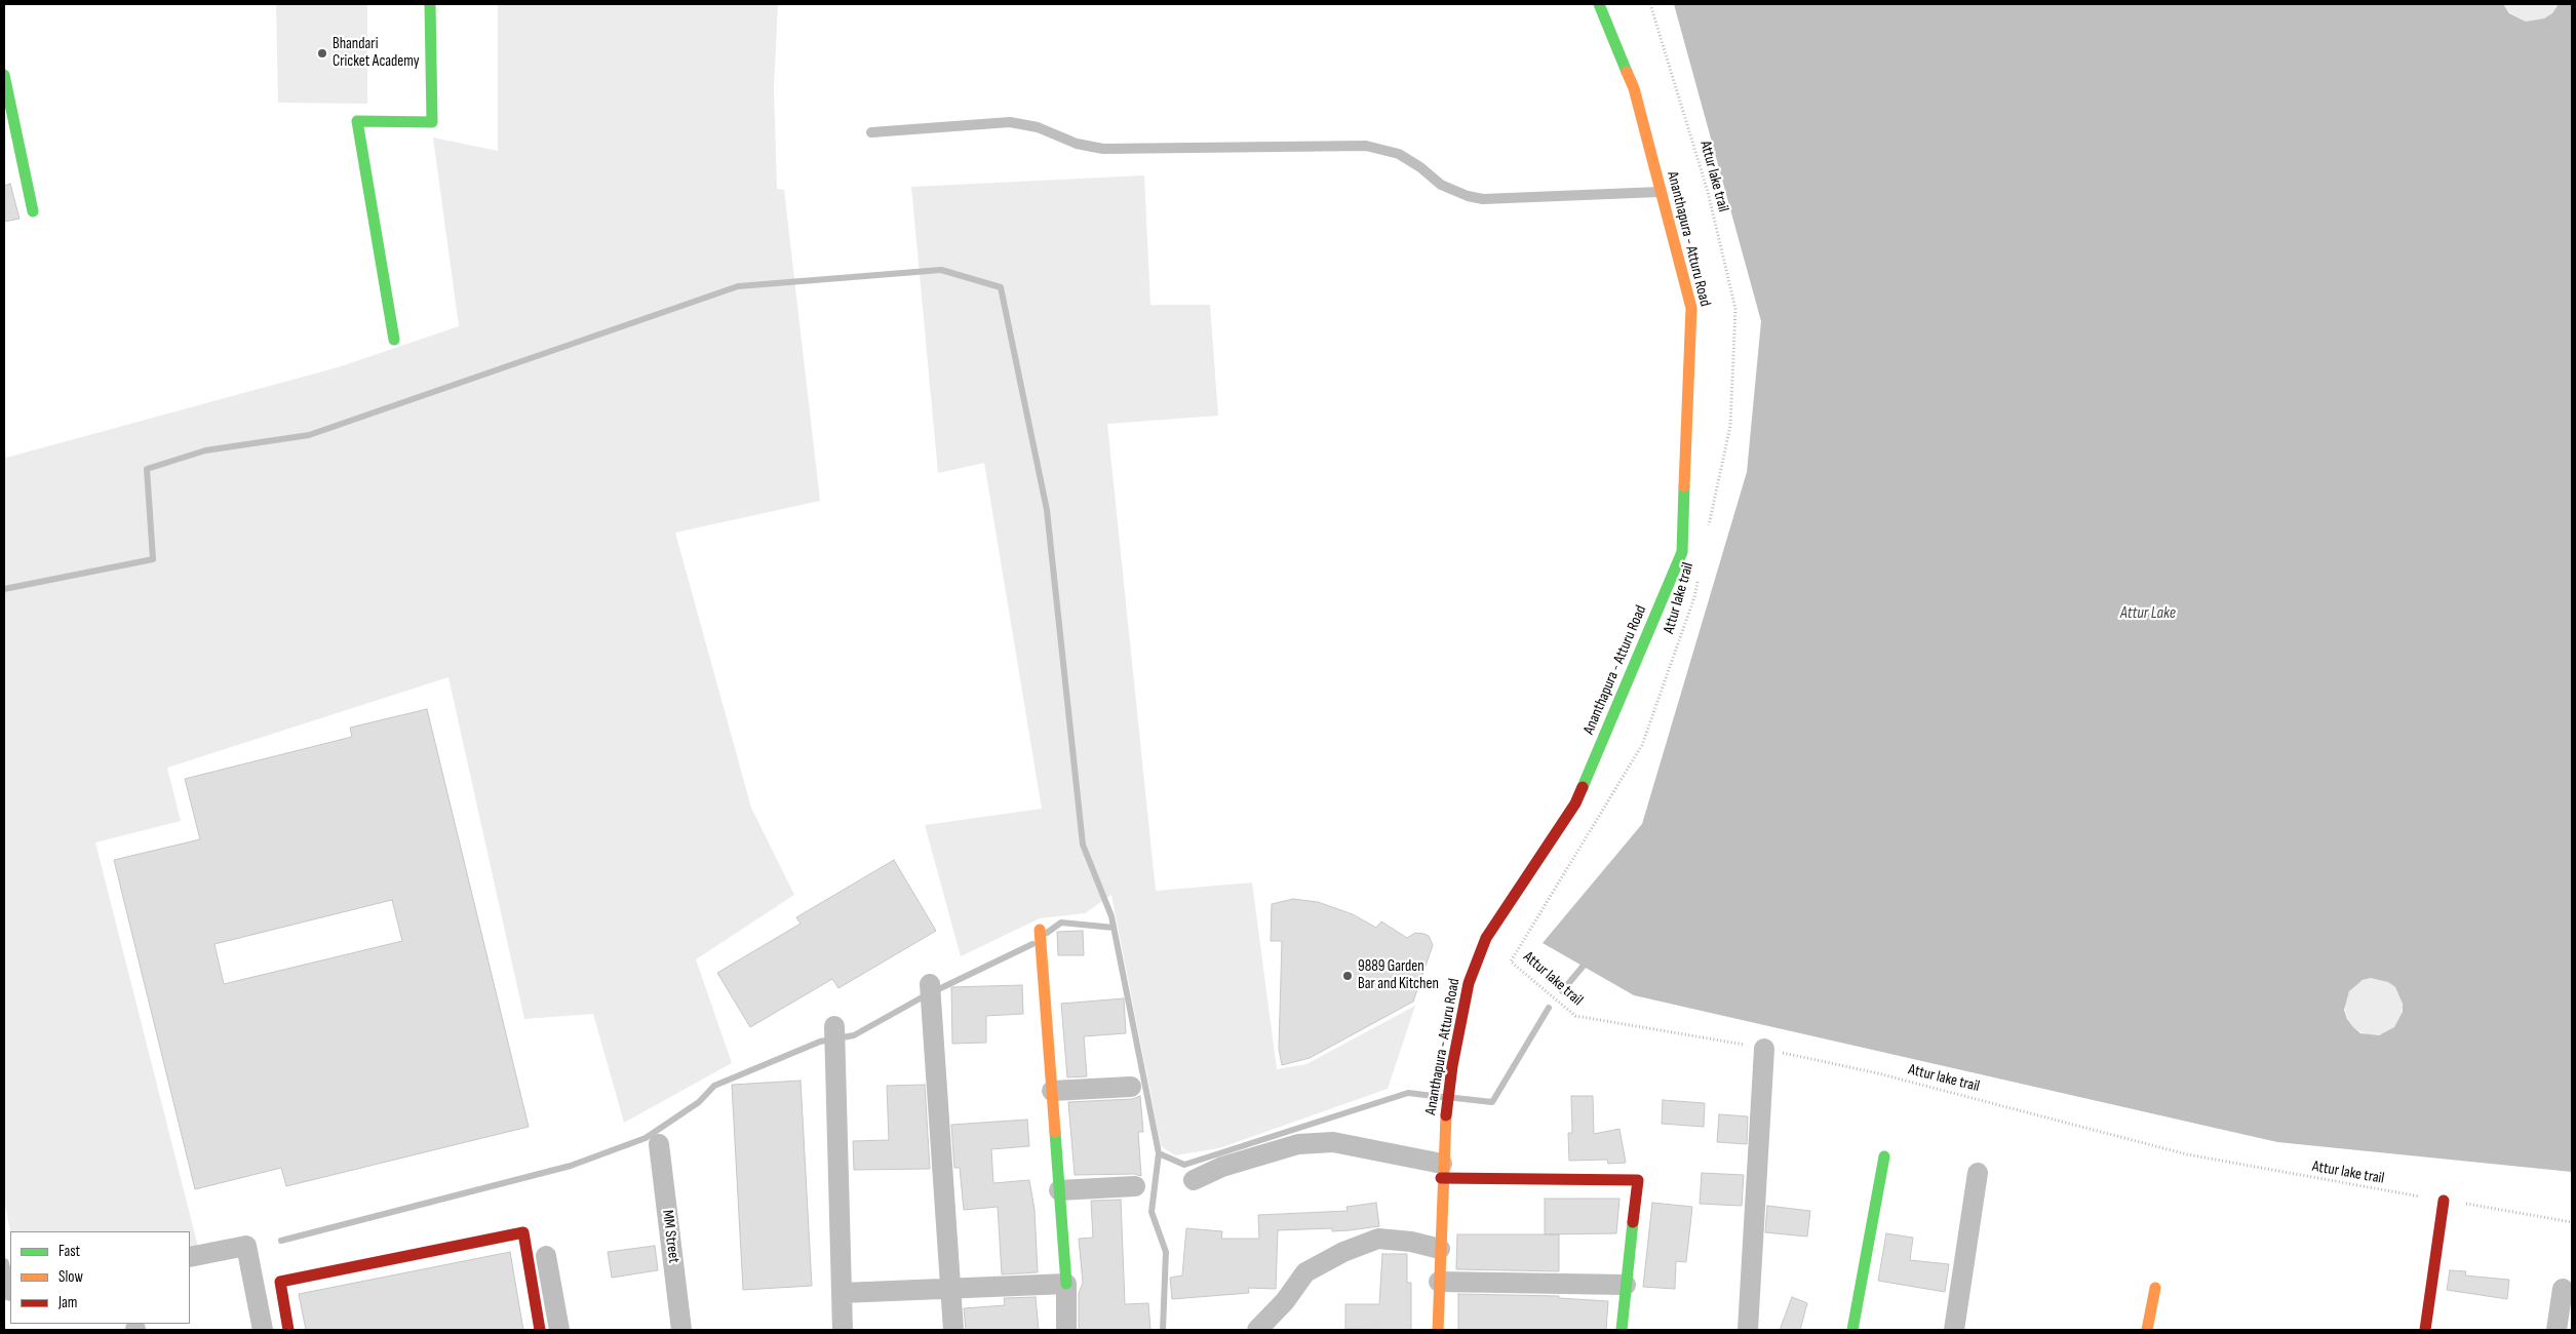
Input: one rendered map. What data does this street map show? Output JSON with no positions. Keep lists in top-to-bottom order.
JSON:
{
  "streets": {
    "street": ["Ananthapura - Atturu Road", "MM Street"],
    "path": ["Attur lake trail"]
  },
  "water": ["Attur Lake"],
  "places": ["Bhandari Cricket Academy", "9889 Garden Bar and Kitchen"],
  "legend": ["Fast", "Slow", "Jam"]
}
